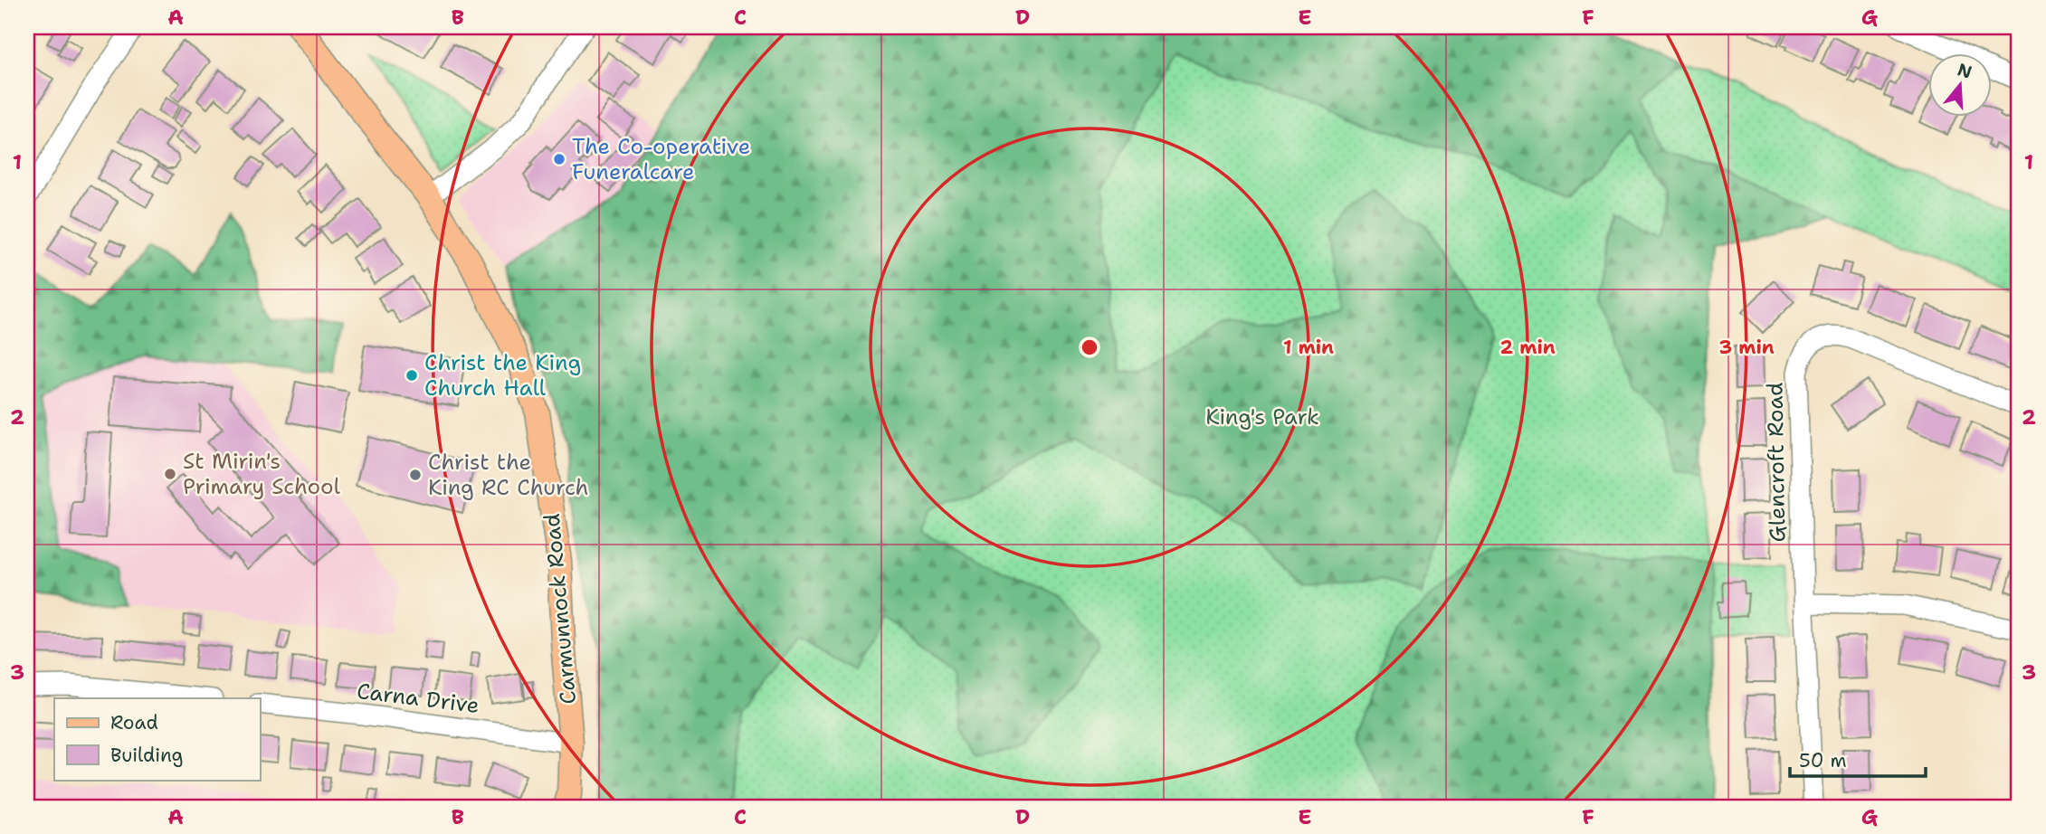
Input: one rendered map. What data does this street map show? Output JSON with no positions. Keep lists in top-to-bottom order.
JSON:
{
  "streets": {
    "main road": ["Carmunnock Road"],
    "street": ["Glencroft Road", "Carna Drive"]
  },
  "crossings": [
    ["Carmunnock Road", "Carna Drive"]
  ],
  "parks": ["King's Park"],
  "places": [
    "The Co-operative Funeralcare",
    "Christ the King Church Hall",
    "St Mirin's Primary School",
    "Christ the King RC Church"
  ],
  "legend": ["Road", "Building"],
  "scale_bar": "50 m",
  "north": "top",
  "grid": {
    "columns": [
      "A",
      "B",
      "C",
      "D",
      "E",
      "F",
      "G"
    ],
    "rows": ["1", "2", "3"]
  },
  "rings": ["1 min", "2 min", "3 min"]
}
